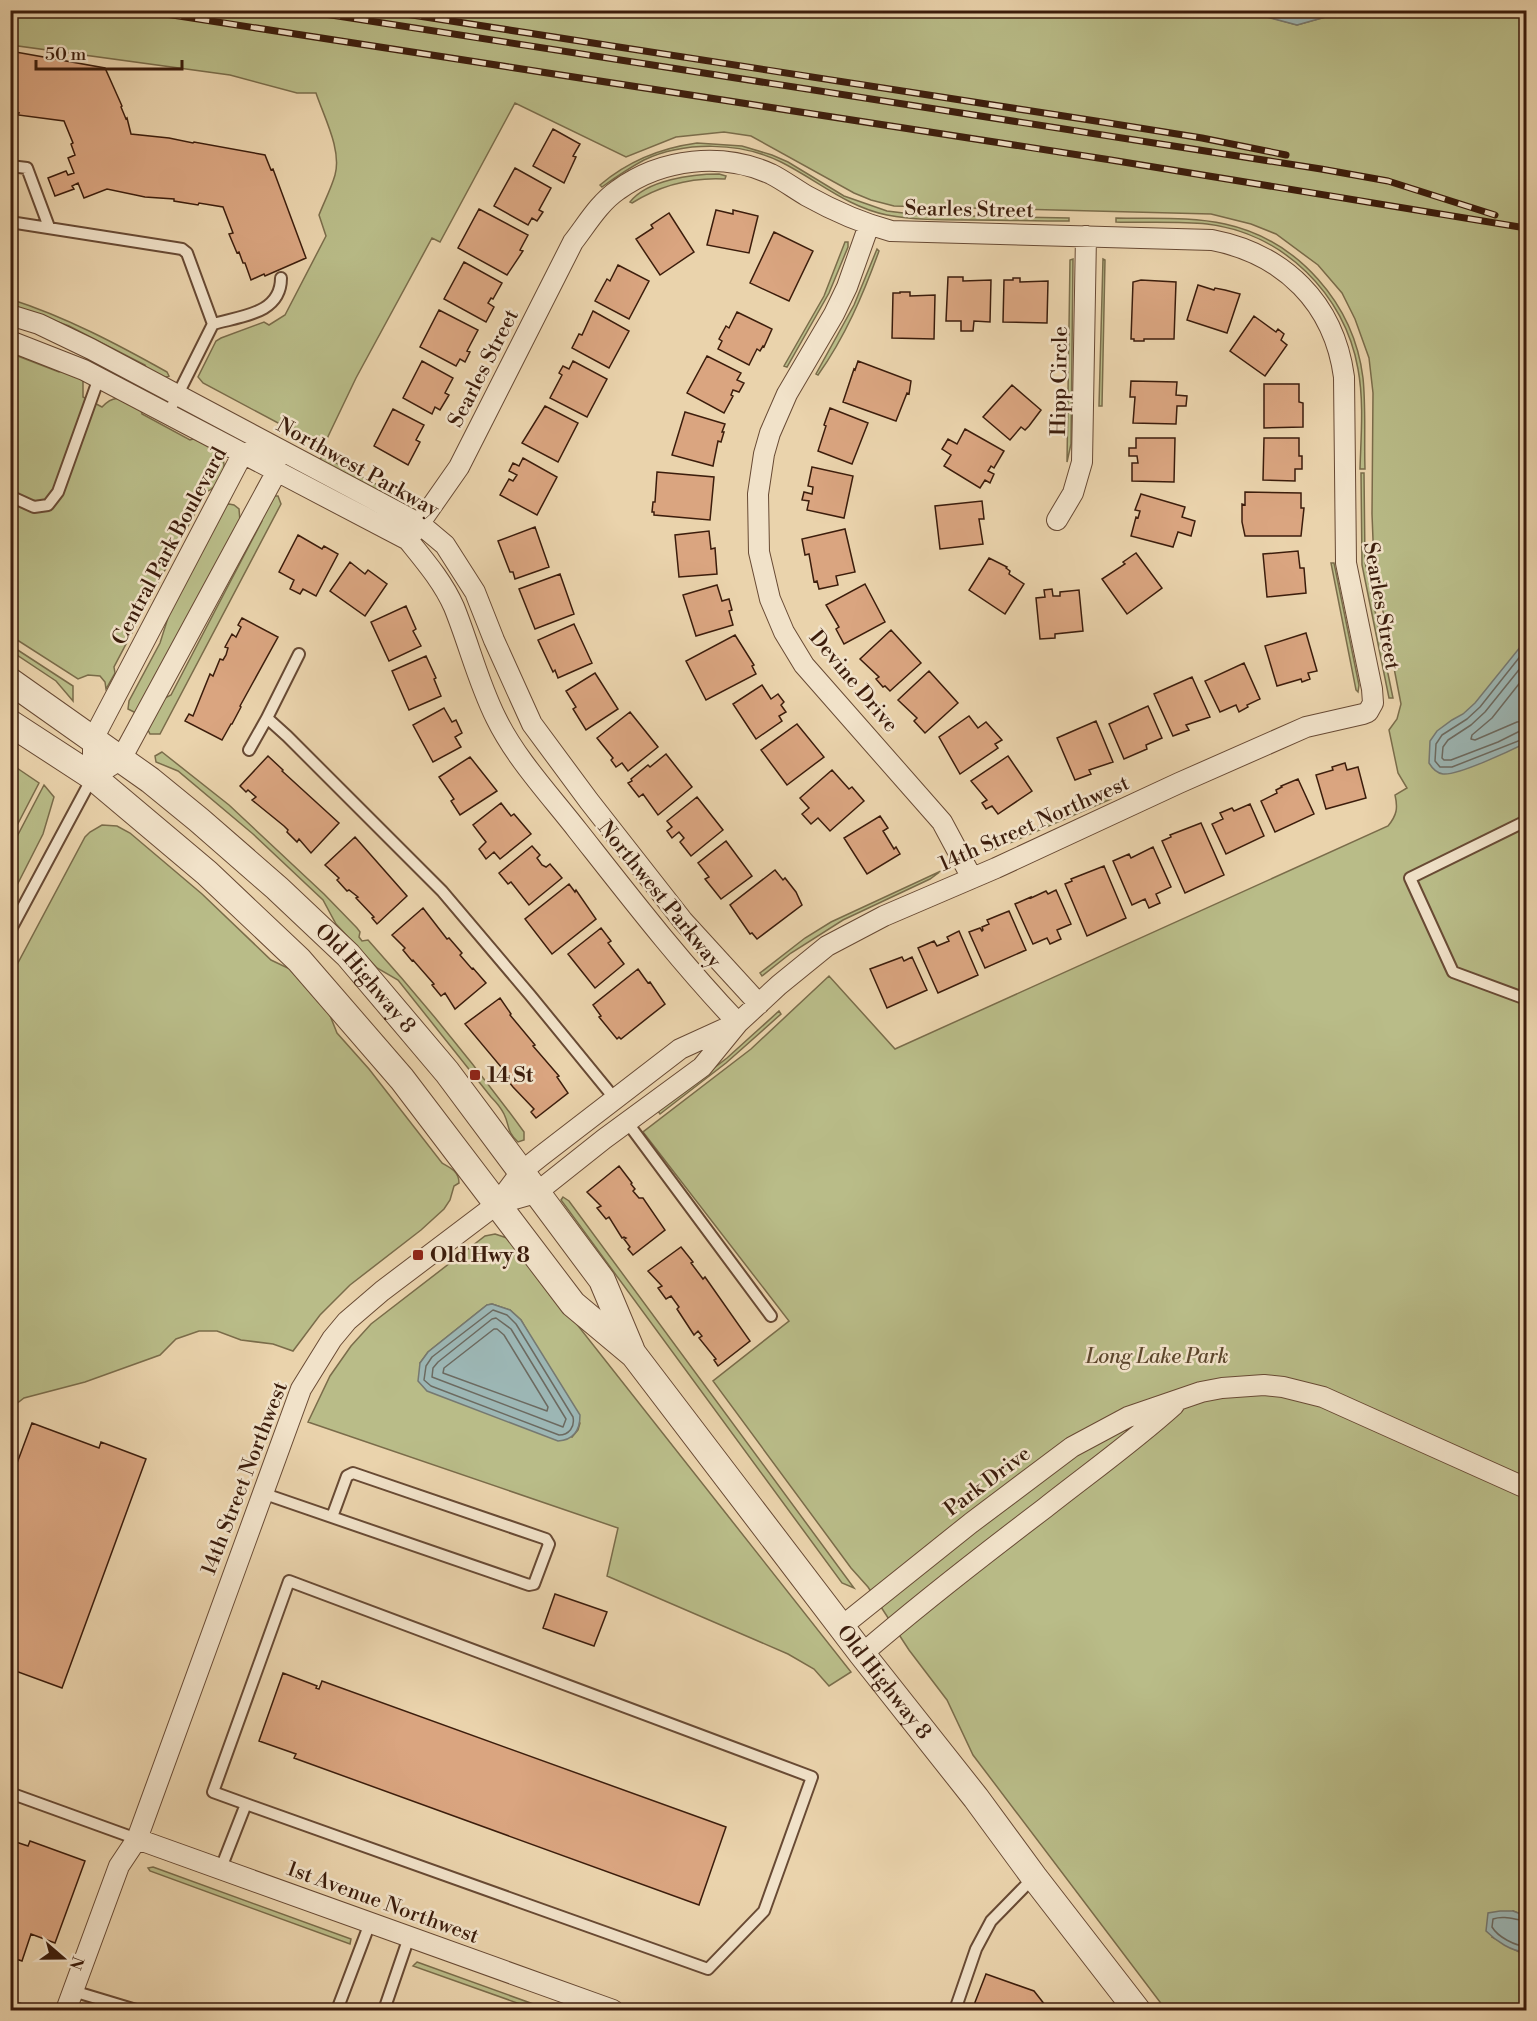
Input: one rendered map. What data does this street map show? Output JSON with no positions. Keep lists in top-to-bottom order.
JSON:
{
  "streets": {
    "street": [
      "Searles Street",
      "Hipp Circle",
      "Northwest Parkway",
      "Central Park Boulevard",
      "Devine Drive",
      "14th Street Northwest",
      "Old Highway 8",
      "Park Drive",
      "1st Avenue Northwest"
    ]
  },
  "crossings": [
    ["Searles Street", "Hipp Circle"],
    ["Searles Street", "Northwest Parkway"],
    ["Searles Street", "Devine Drive"],
    ["Searles Street", "14th Street Northwest"],
    ["Northwest Parkway", "Central Park Boulevard"],
    ["Northwest Parkway", "14th Street Northwest"],
    ["Central Park Boulevard", "Old Highway 8"],
    ["Devine Drive", "14th Street Northwest"],
    ["14th Street Northwest", "Old Highway 8"],
    ["14th Street Northwest", "1st Avenue Northwest"],
    ["Old Highway 8", "Park Drive"]
  ],
  "parks": ["Long Lake Park"],
  "places": {
    "transit": ["14 St", "Old Hwy 8"]
  },
  "scale_bar": "50 m",
  "north": "right"
}
